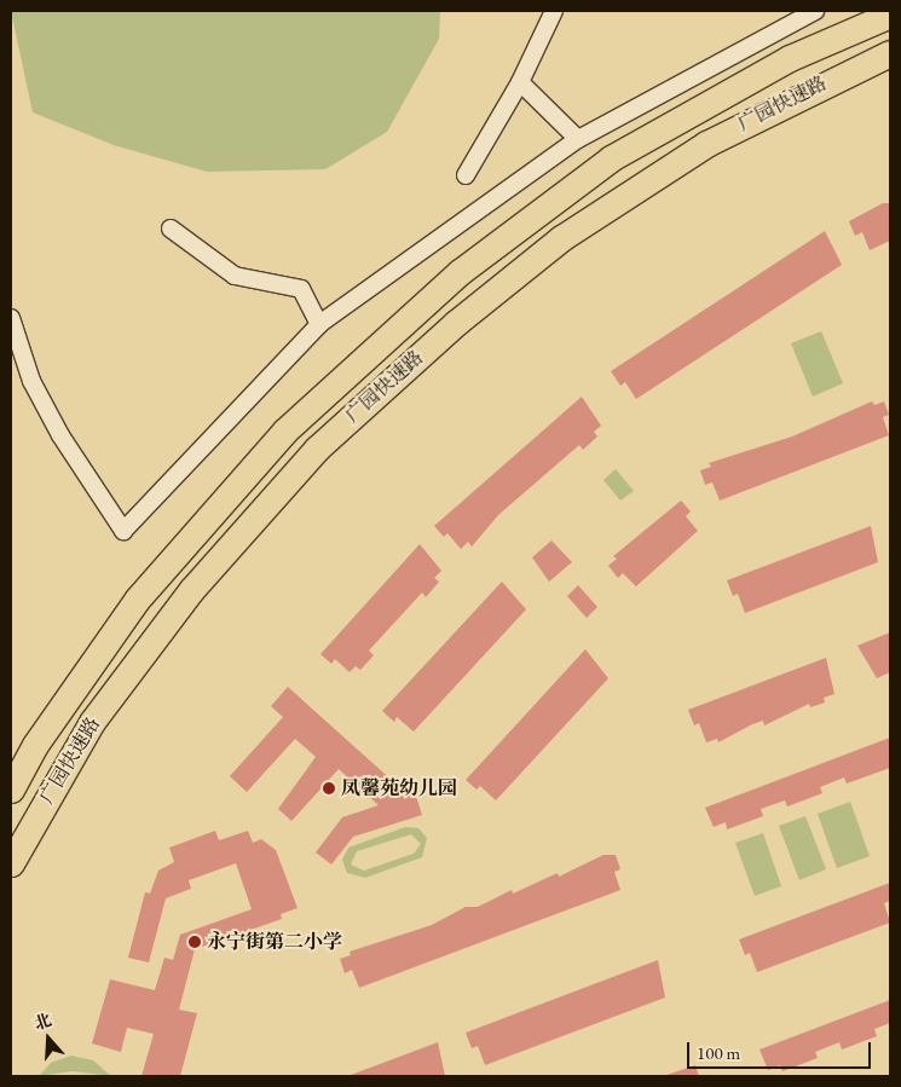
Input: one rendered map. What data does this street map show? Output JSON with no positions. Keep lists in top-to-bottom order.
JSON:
{
  "streets": {
    "highway": ["广园快速路"]
  },
  "places": ["凤馨苑幼儿园", "永宁街第二小学"],
  "scale_bar": "100 m",
  "north": "top"
}
